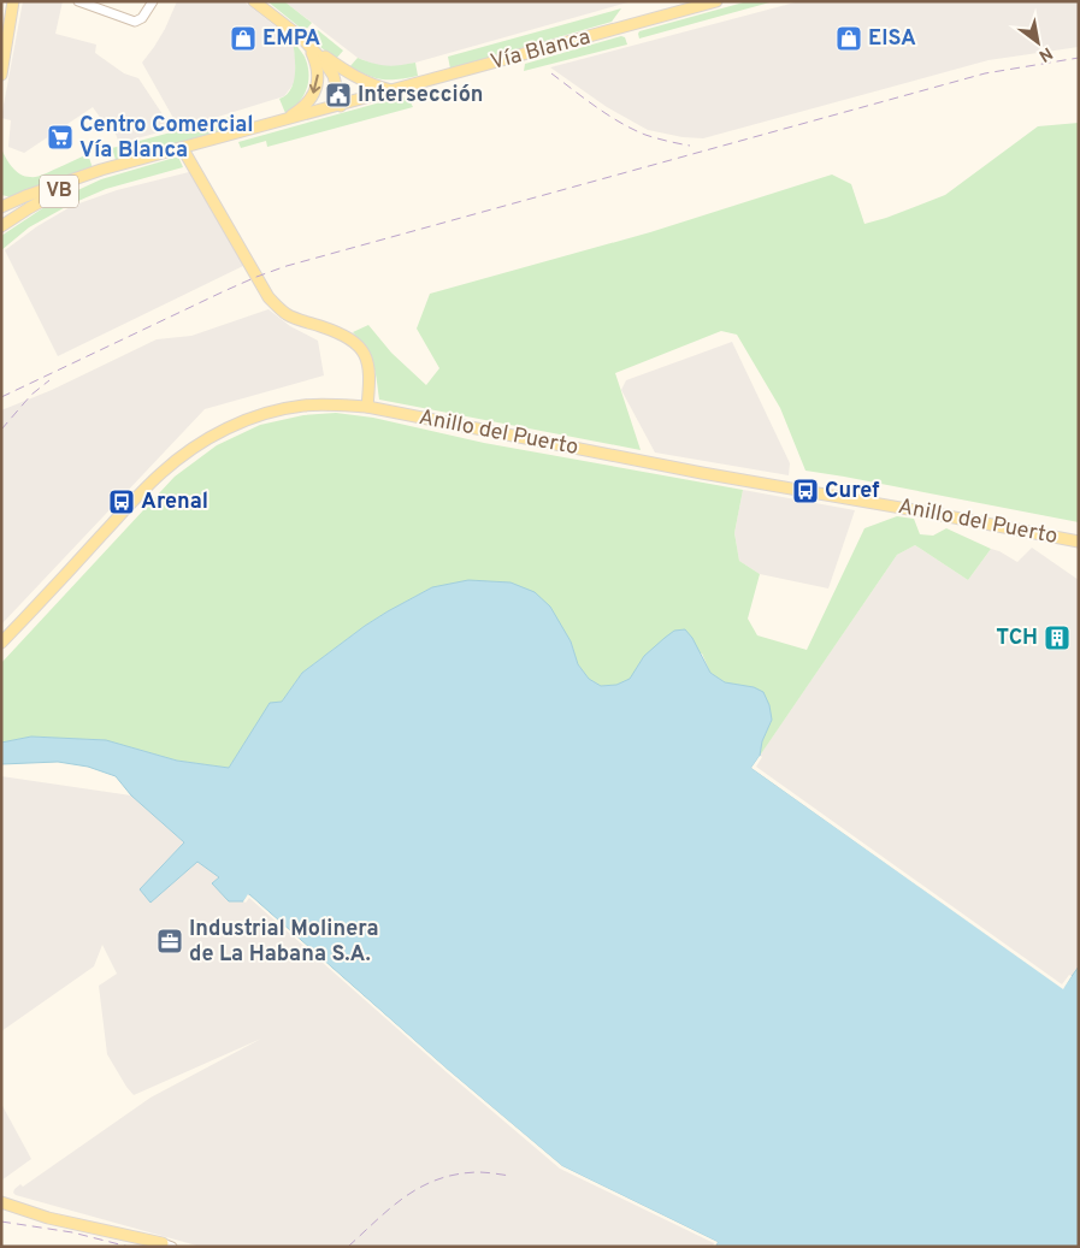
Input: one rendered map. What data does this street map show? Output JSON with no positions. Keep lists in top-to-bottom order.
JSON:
{
  "streets": {
    "main road": ["Vía Blanca", "VB", "Anillo del Puerto"]
  },
  "places": {
    "shop": ["EMPA", "EISA"],
    "public building": ["Intersección"],
    "supermarket": ["Centro Comercial Vía Blanca"],
    "bus stop": ["Curef", "Arenal"],
    "building": ["TCH"],
    "office": ["Industrial Molinera de La Habana S.A."]
  },
  "north": "bottom right"
}
